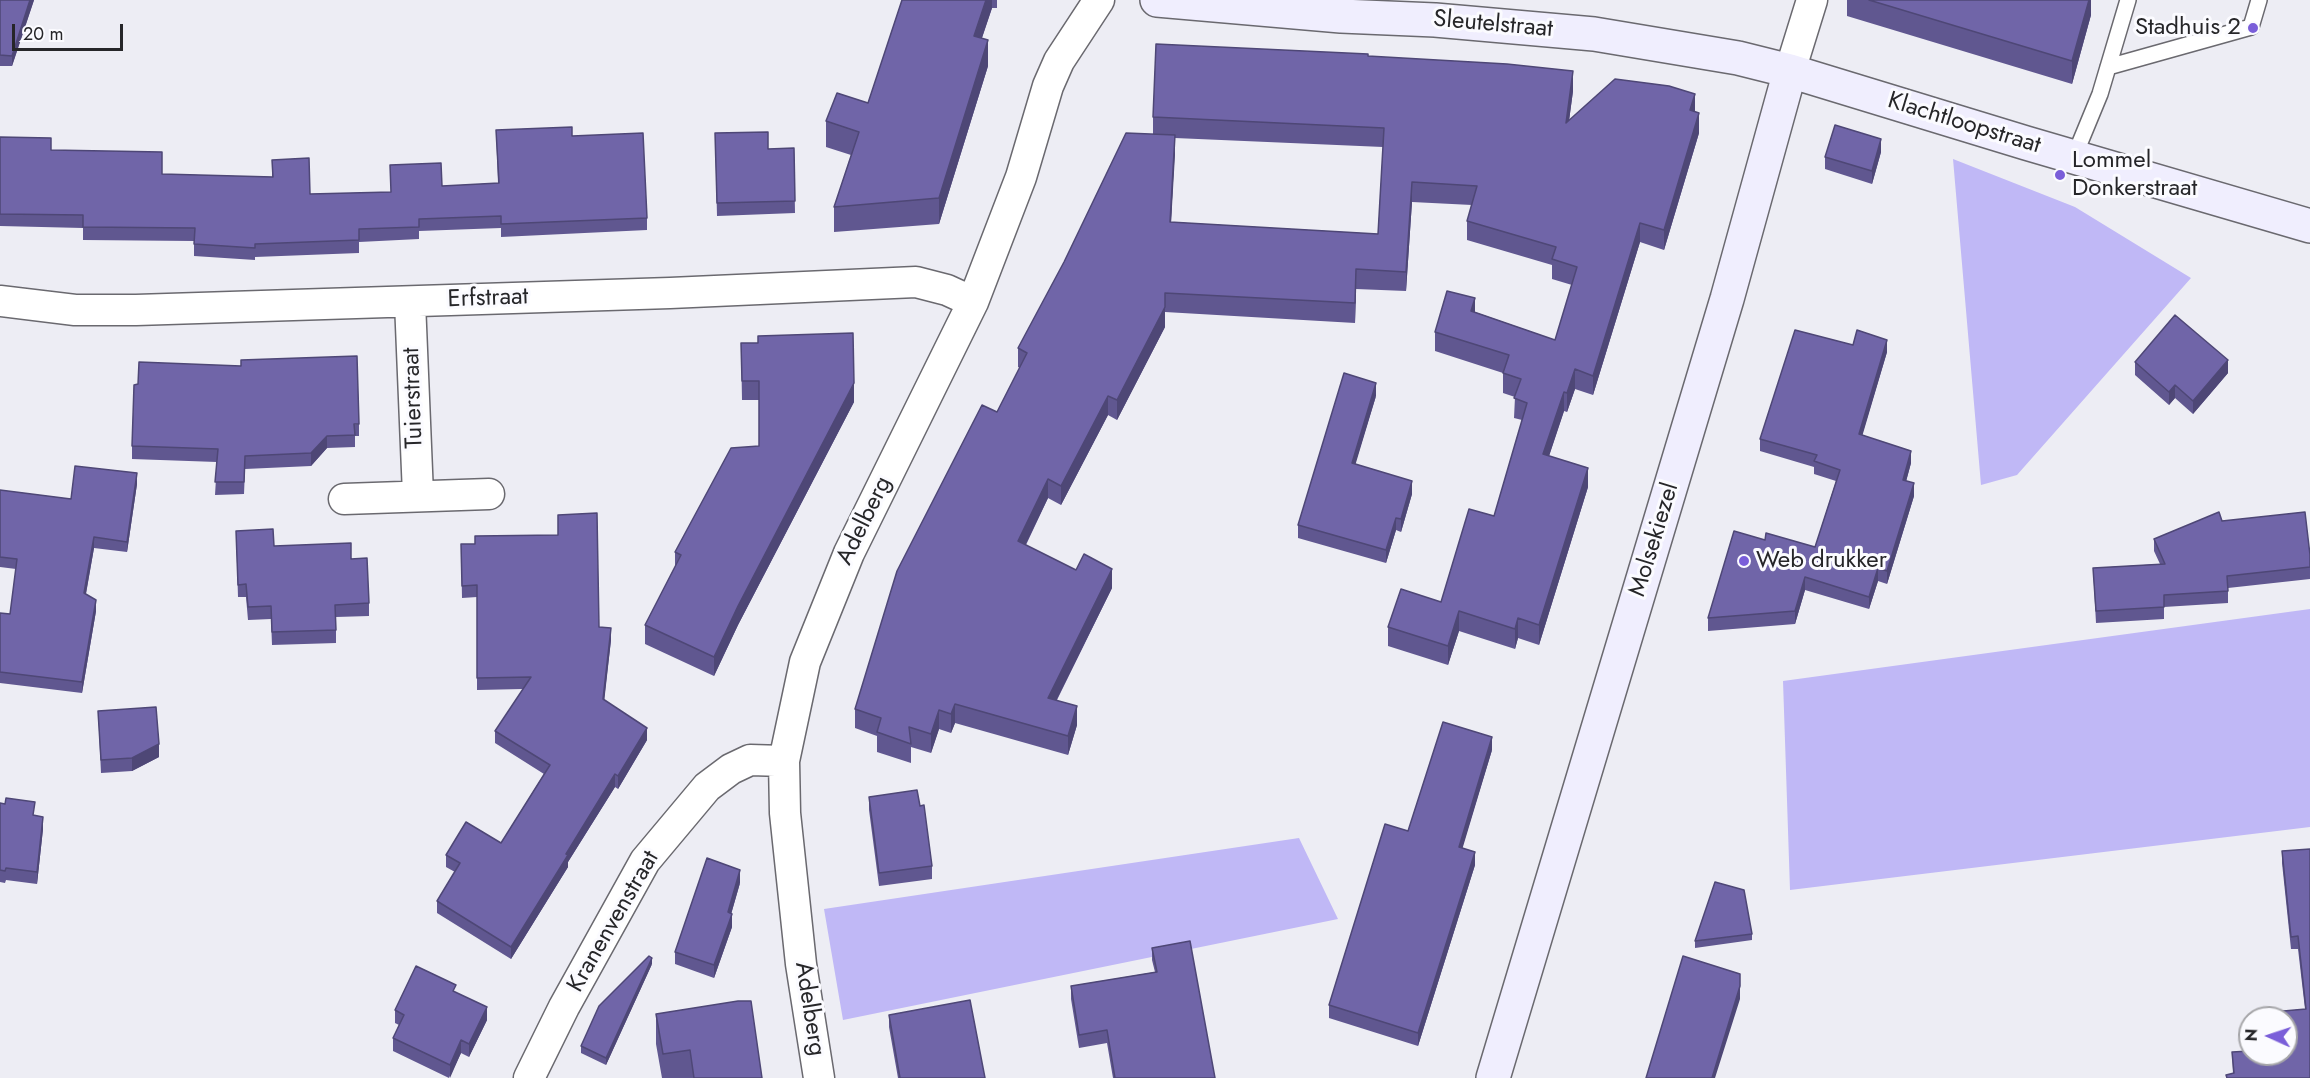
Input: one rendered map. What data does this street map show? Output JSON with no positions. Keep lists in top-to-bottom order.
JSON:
{
  "streets": {
    "main road": ["Sleutelstraat", "Klachtloopstraat", "Molsekiezel"],
    "street": [
      "Erfstraat",
      "Tuierstraat",
      "Adelberg",
      "Kranenvenstraat"
    ]
  },
  "crossings": [
    ["Sleutelstraat", "Klachtloopstraat"],
    ["Sleutelstraat", "Molsekiezel"],
    ["Klachtloopstraat", "Molsekiezel"],
    ["Erfstraat", "Tuierstraat"],
    ["Erfstraat", "Adelberg"],
    ["Adelberg", "Kranenvenstraat"]
  ],
  "places": ["Stadhuis 2", "Lommel Donkerstraat", "Web drukker"],
  "scale_bar": "20 m",
  "north": "left"
}
